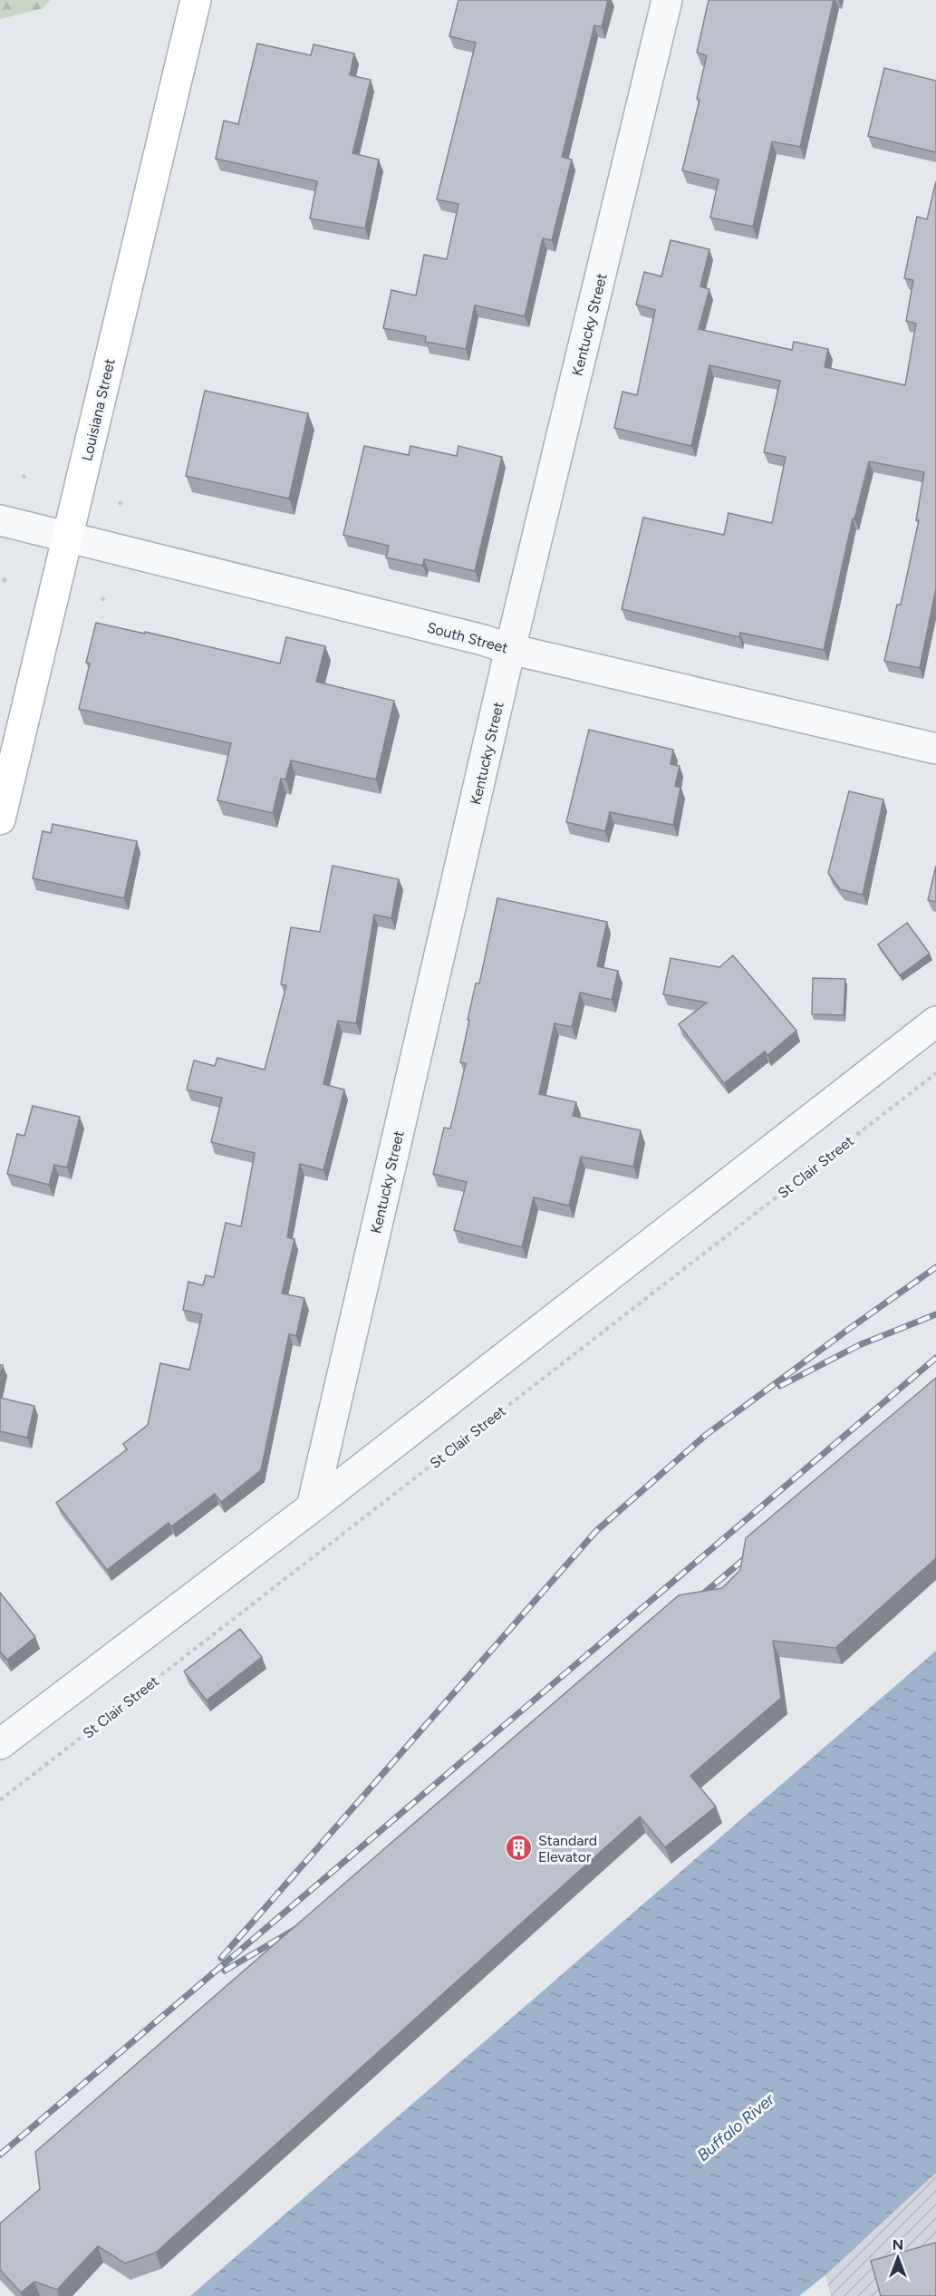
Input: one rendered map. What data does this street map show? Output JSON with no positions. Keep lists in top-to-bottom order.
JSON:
{
  "streets": {
    "street": ["Kentucky Street", "Louisiana Street", "South Street"],
    "path": ["St Clair Street"]
  },
  "crossings": [
    ["Kentucky Street", "South Street"],
    ["Louisiana Street", "South Street"]
  ],
  "water": ["Buffalo River"],
  "places": {
    "building": ["Standard Elevator"]
  },
  "north": "top"
}
